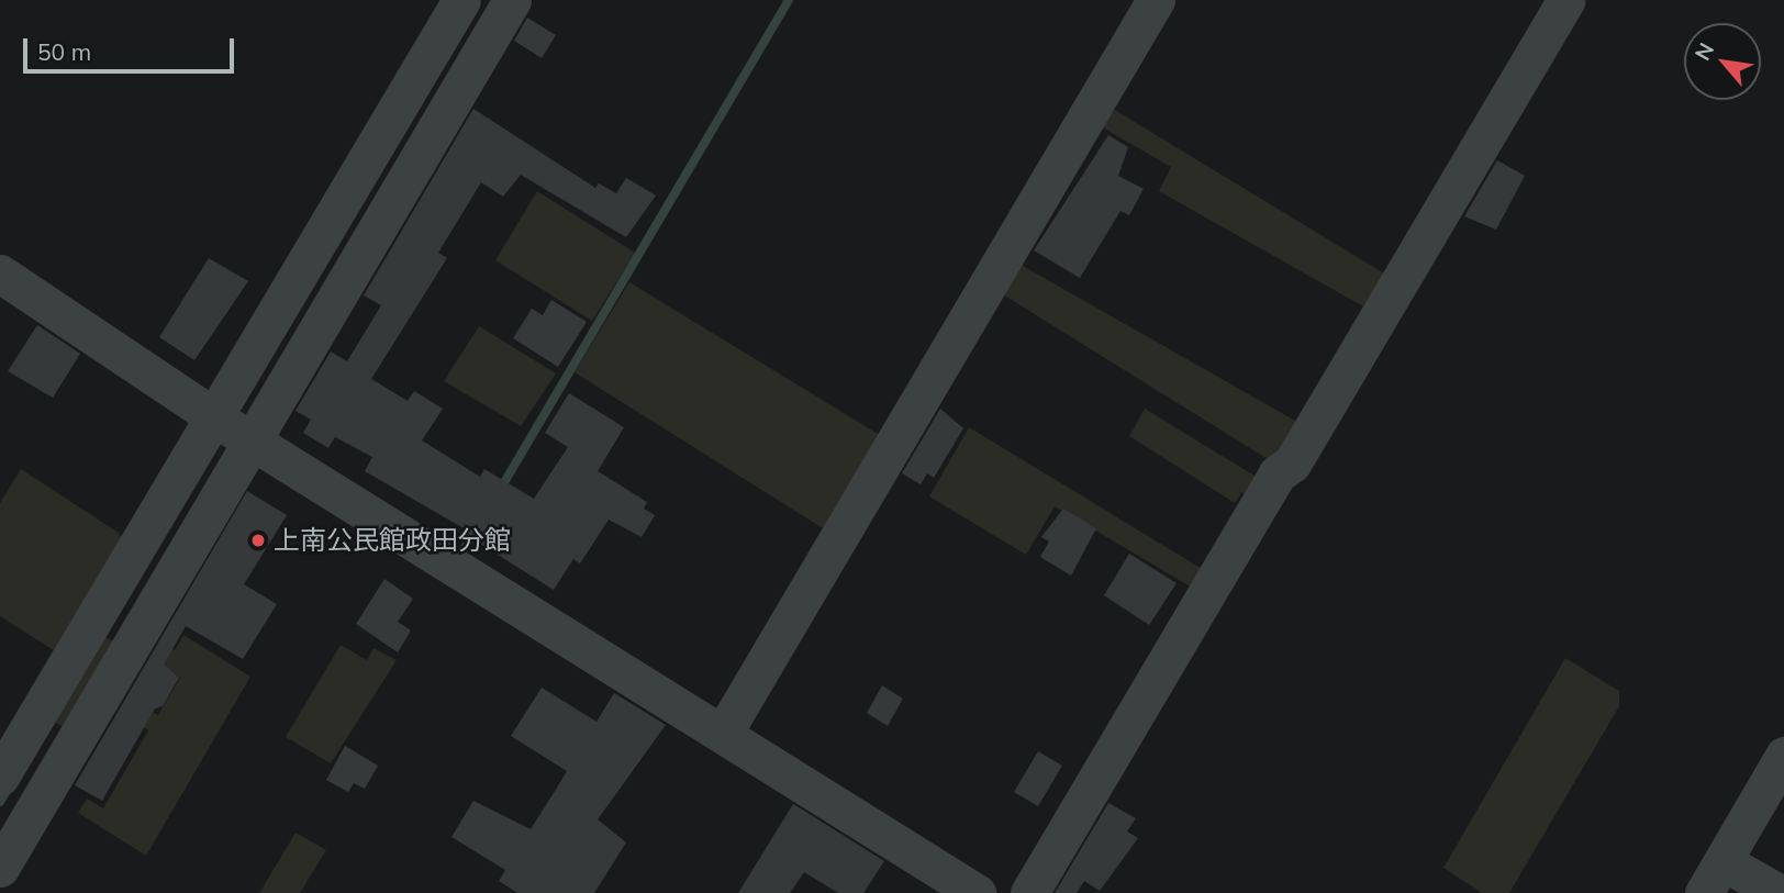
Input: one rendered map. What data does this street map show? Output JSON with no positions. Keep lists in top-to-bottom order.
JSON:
{
  "places": ["上南公民館政田分館"],
  "scale_bar": "50 m",
  "north": "top left"
}
